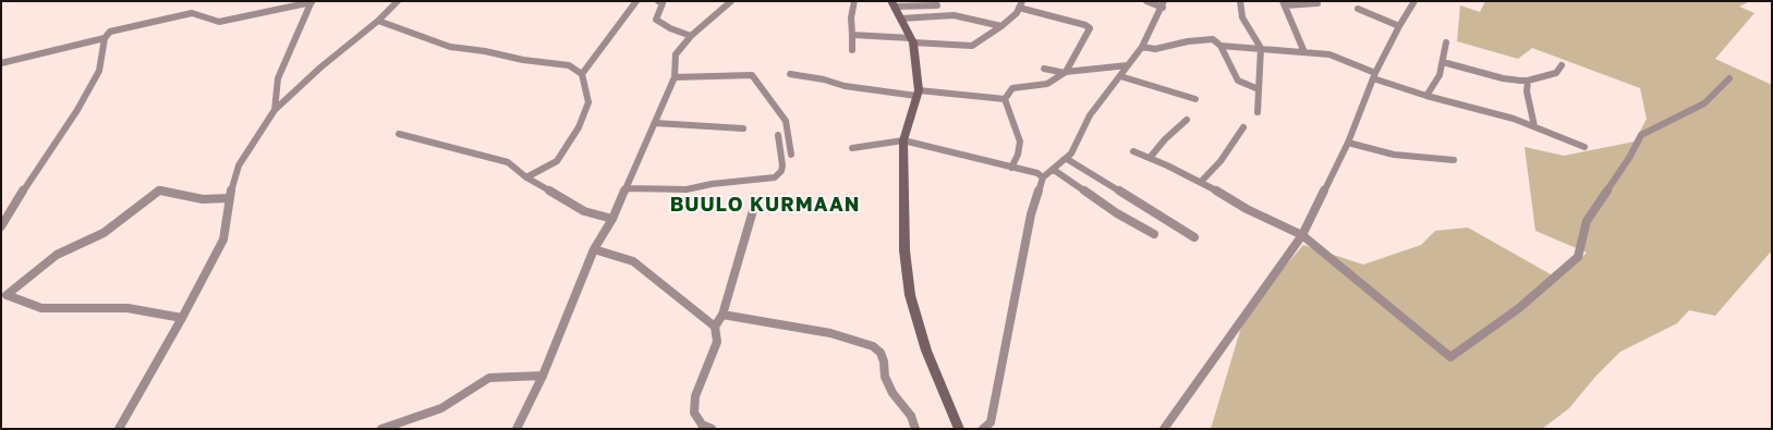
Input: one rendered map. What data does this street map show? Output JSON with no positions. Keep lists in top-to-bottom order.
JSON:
{
  "districts": ["BUULO KURMAAN"]
}
